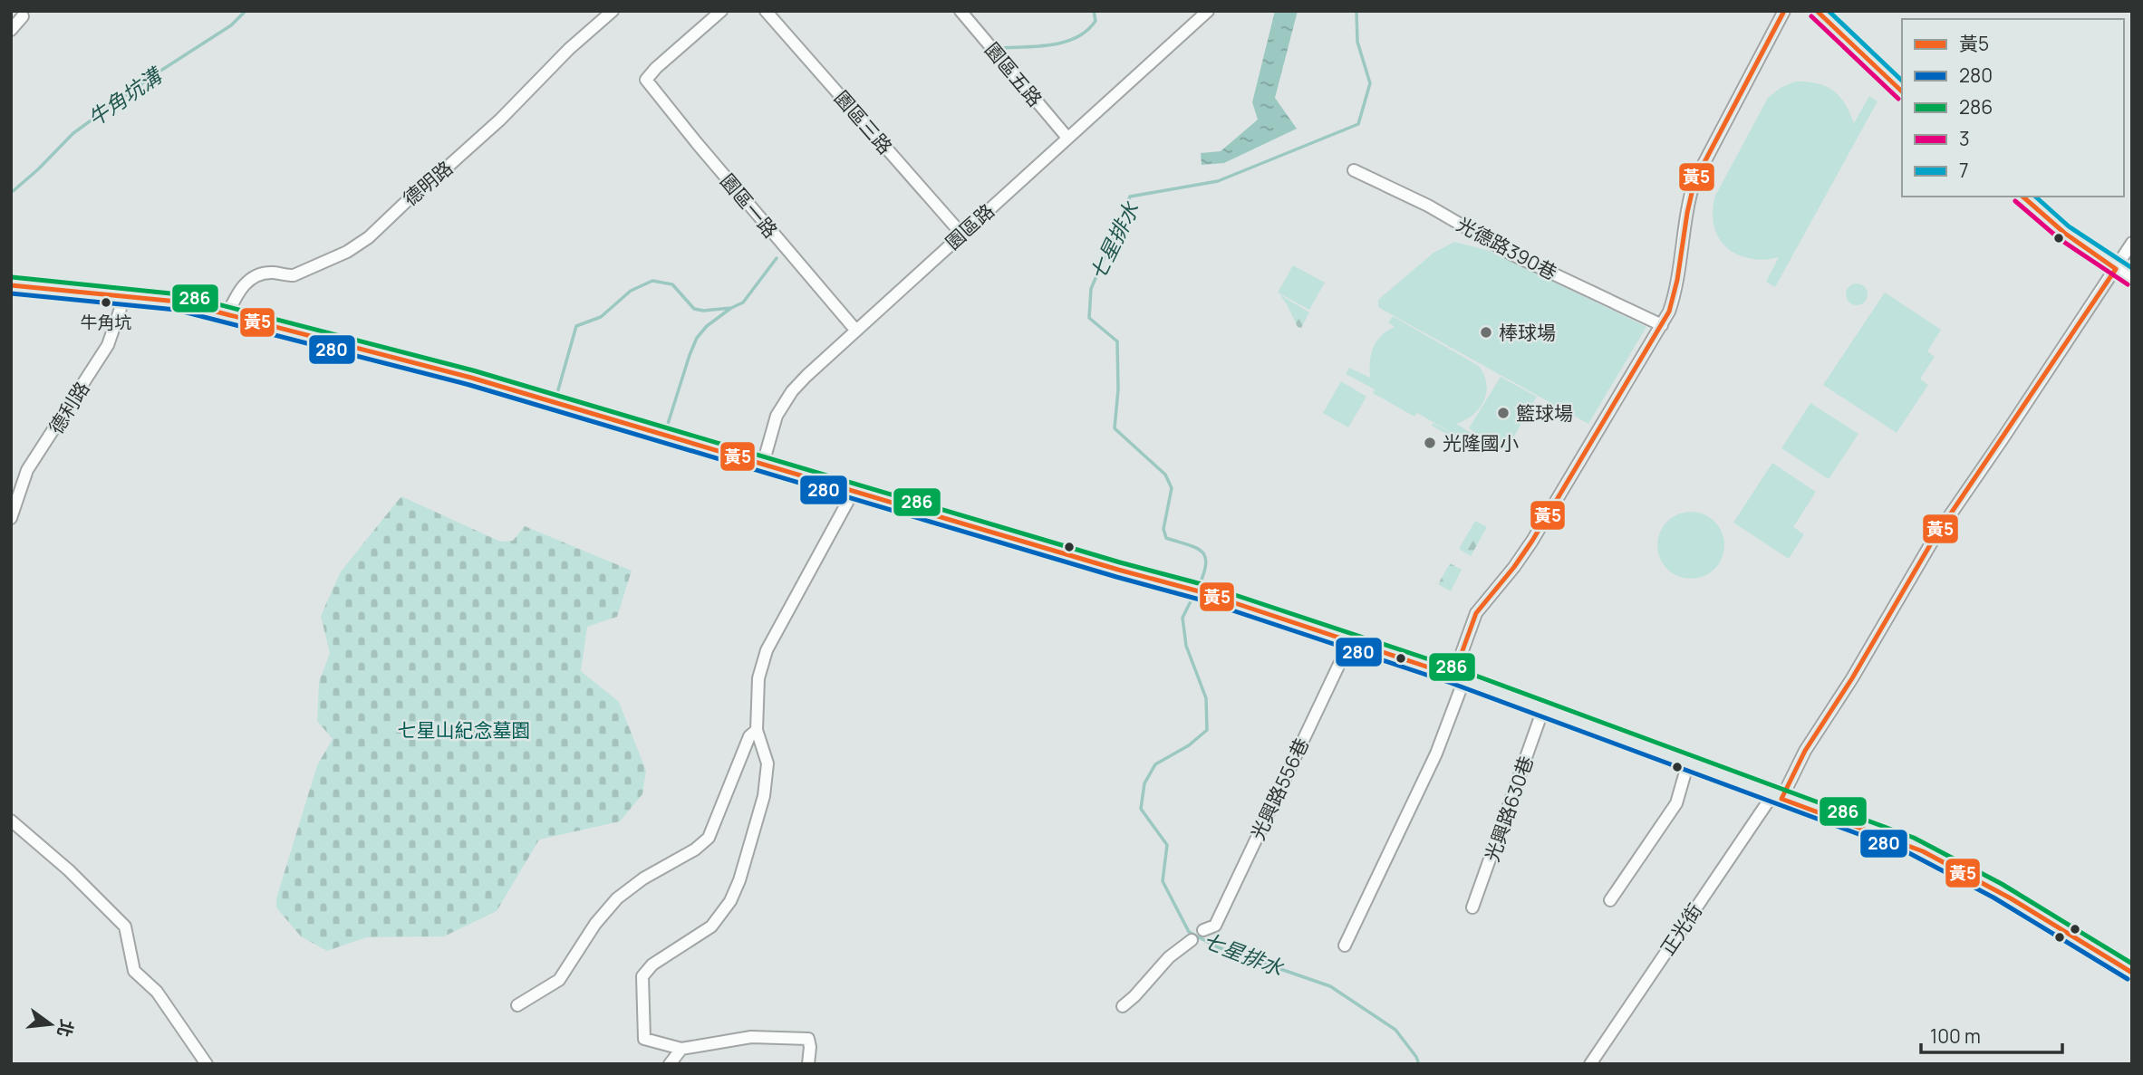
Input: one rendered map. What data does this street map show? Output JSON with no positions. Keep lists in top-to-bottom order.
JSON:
{
  "streets": {
    "street": [
      "園區五路",
      "園區三路",
      "德明路",
      "園區一路",
      "園區路",
      "光德路390巷",
      "德利路",
      "光興路556巷",
      "光興路630巷",
      "正光街"
    ]
  },
  "crossings": [
    ["園區五路", "園區路"],
    ["園區三路", "園區路"],
    ["園區一路", "園區路"]
  ],
  "water": ["牛角坑溝", "七星排水"],
  "parks": ["七星山紀念墓園"],
  "places": [
    "牛角坑",
    "棒球場",
    "籃球場",
    "光隆國小"
  ],
  "lines": [
    "transit line 黃5",
    "transit line 7",
    "transit line 3",
    "transit line 286",
    "transit line 280"
  ],
  "legend": [
    "黃5",
    "280",
    "286",
    "3",
    "7"
  ],
  "scale_bar": "100 m",
  "north": "right"
}
